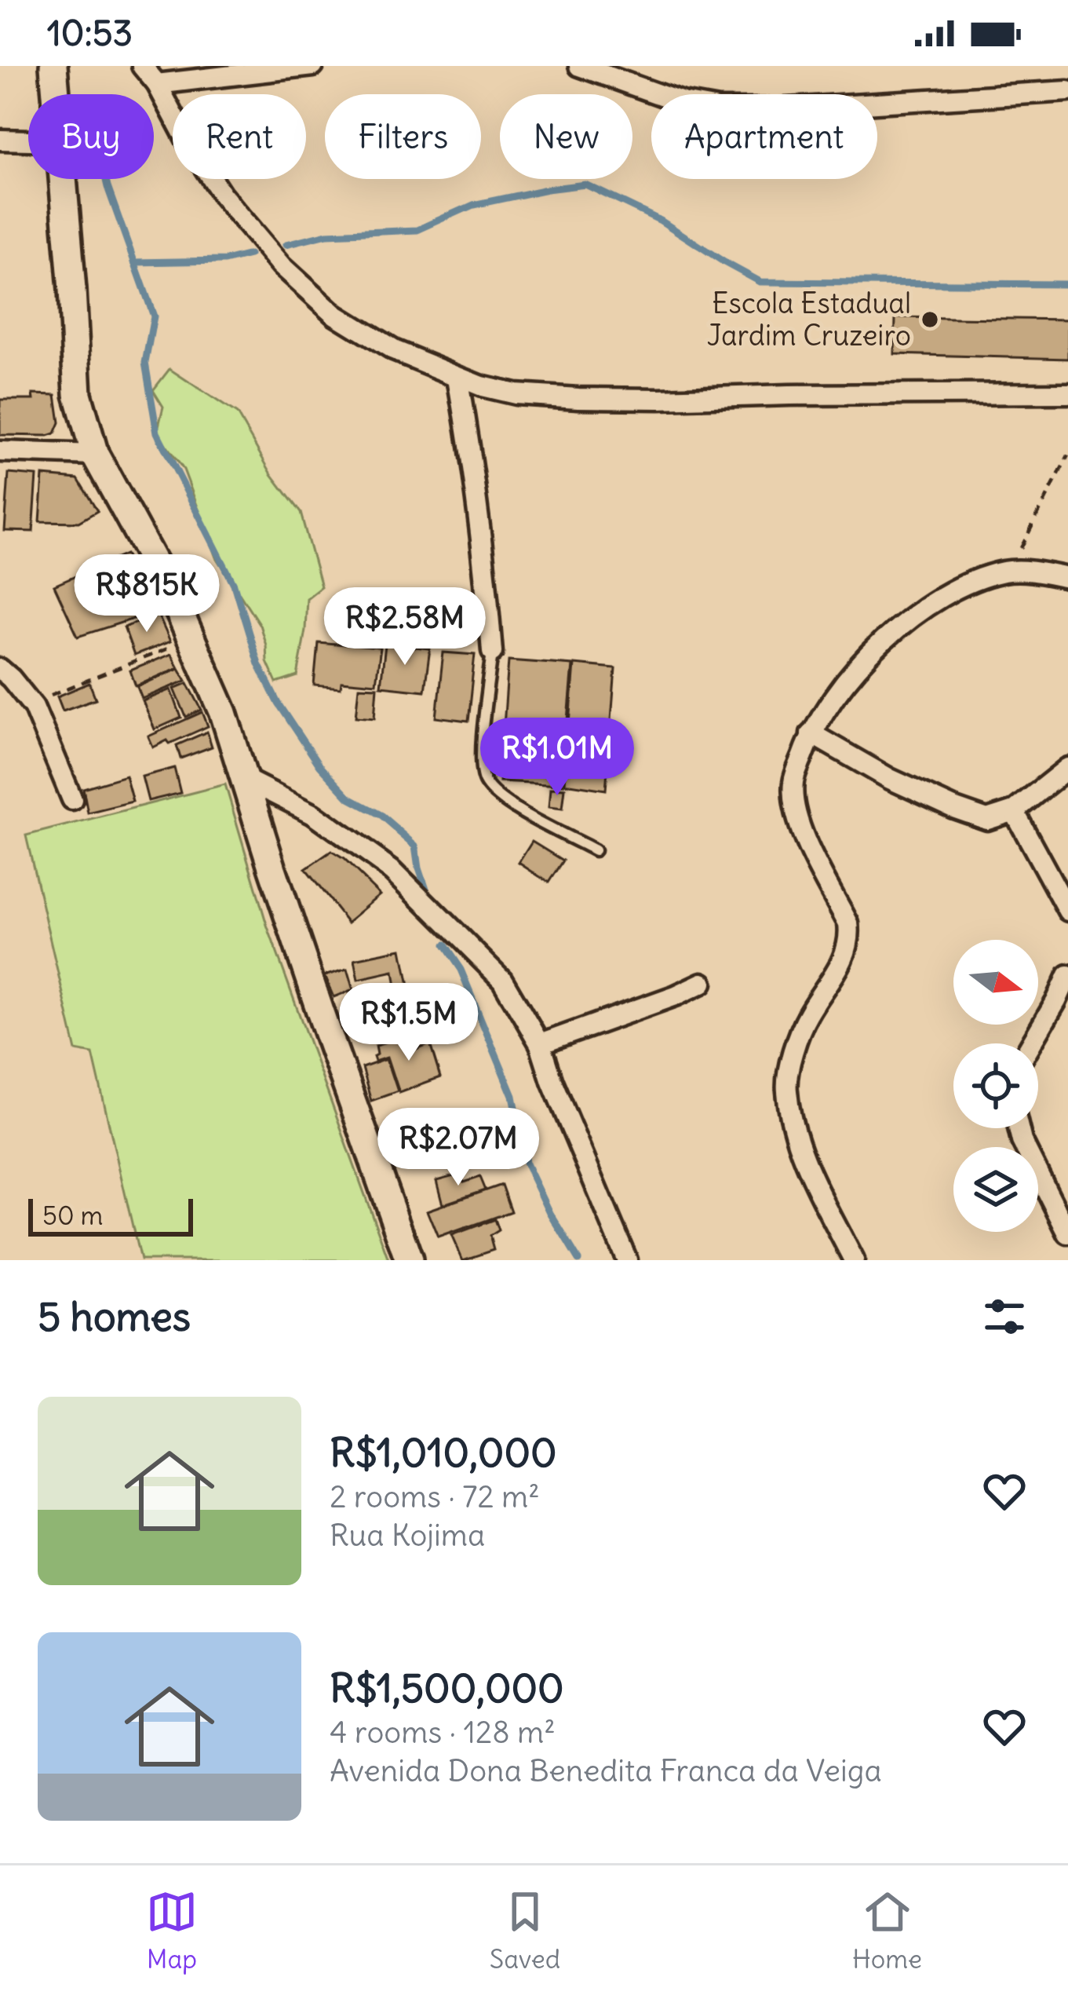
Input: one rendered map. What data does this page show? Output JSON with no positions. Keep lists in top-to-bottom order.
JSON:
{
  "places": ["Escola Estadual Jardim Cruzeiro"],
  "scale_bar": "50 m",
  "north": "right",
  "page": {
    "status": "10:53",
    "chip": [
      "Buy",
      "Rent",
      "Filters",
      "New",
      "Apartment"
    ],
    "price": [
      "R$815K",
      "R$2.58M",
      "R$1.01M",
      "R$1.5M",
      "R$2.07M"
    ],
    "scale": "50 m",
    "heading": "5 homes",
    "list": [
      {
        "name": "R$1,010,000",
        "note": "2 rooms · 72 m² · Rua Kojima"
      },
      {
        "name": "R$1,500,000",
        "note": "4 rooms · 128 m² · Avenida Dona Benedita Franca da Veiga"
      }
    ],
    "tabs": ["Map", "Saved", "Home"]
  }
}
